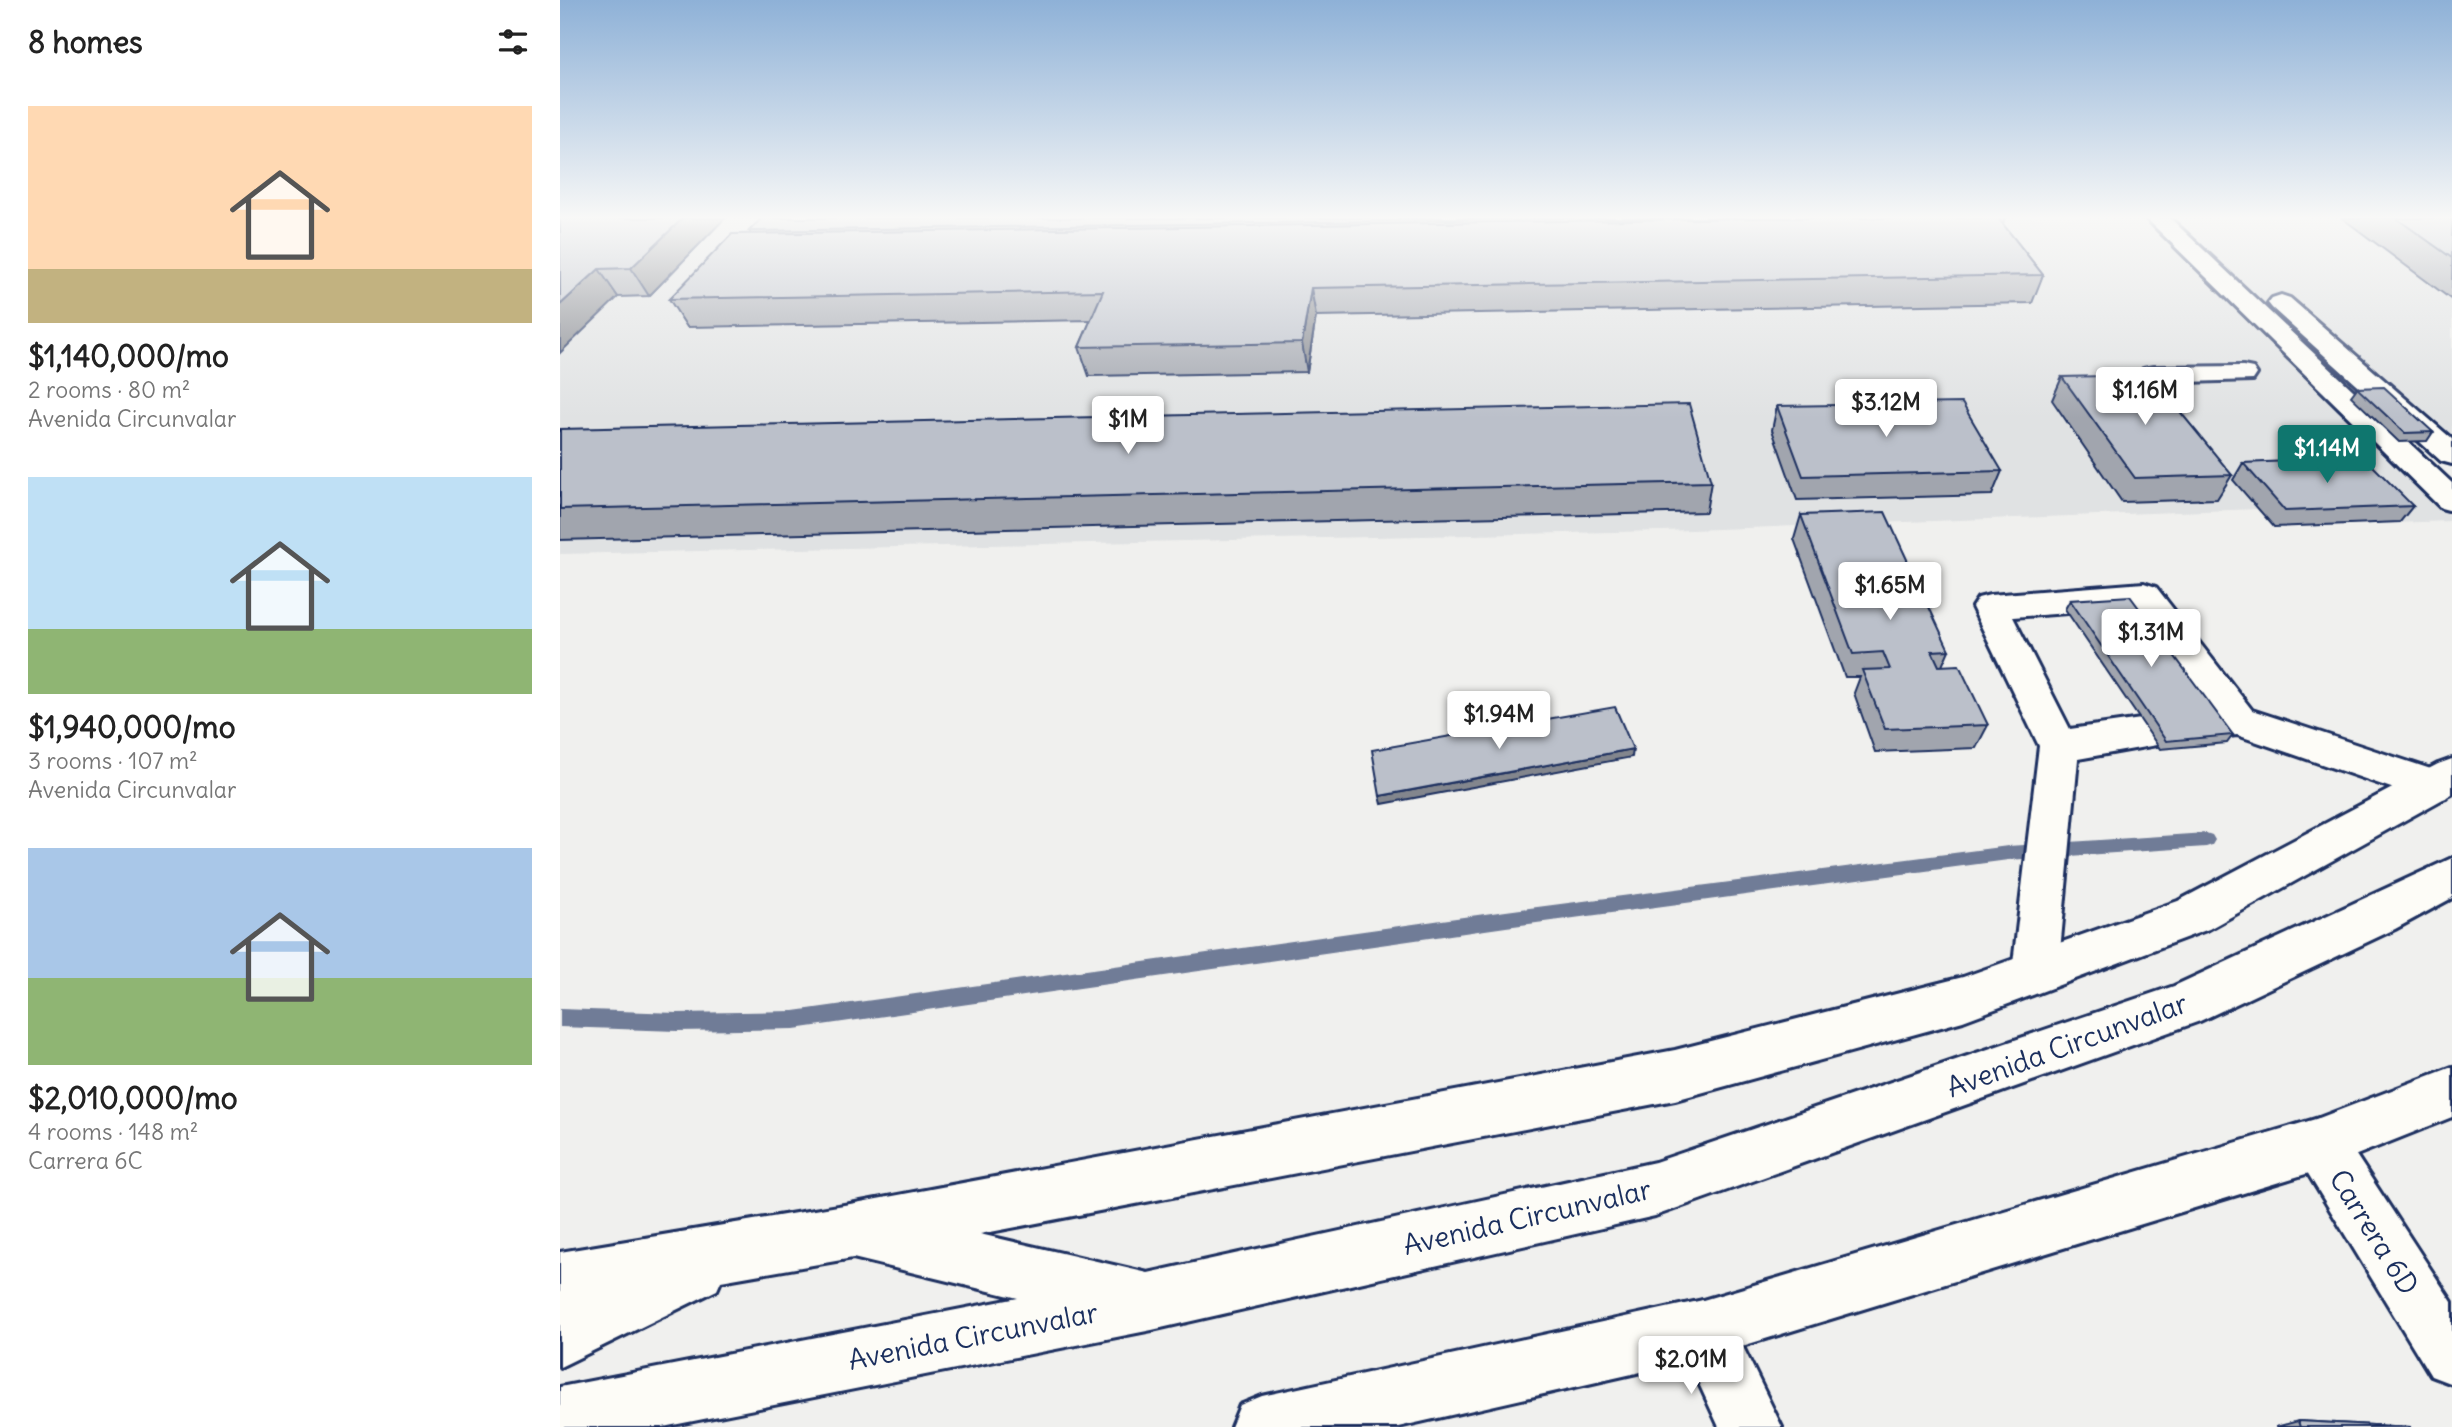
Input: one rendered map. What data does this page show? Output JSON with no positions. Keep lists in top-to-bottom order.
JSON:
{
  "streets": {
    "main road": ["Avenida Circunvalar", "Carrera 6D"]
  },
  "page": {
    "heading": "8 homes",
    "list": [
      {
        "name": "$1,140,000/mo",
        "note": "2 rooms · 80 m² · Avenida Circunvalar"
      },
      {
        "name": "$1,940,000/mo",
        "note": "3 rooms · 107 m² · Avenida Circunvalar"
      },
      {
        "name": "$2,010,000/mo",
        "note": "4 rooms · 148 m² · Carrera 6C"
      }
    ],
    "price": [
      "$1.16M",
      "$3.12M",
      "$1M",
      "$1.14M",
      "$1.65M",
      "$1.31M",
      "$1.94M",
      "$2.01M"
    ]
  }
}
